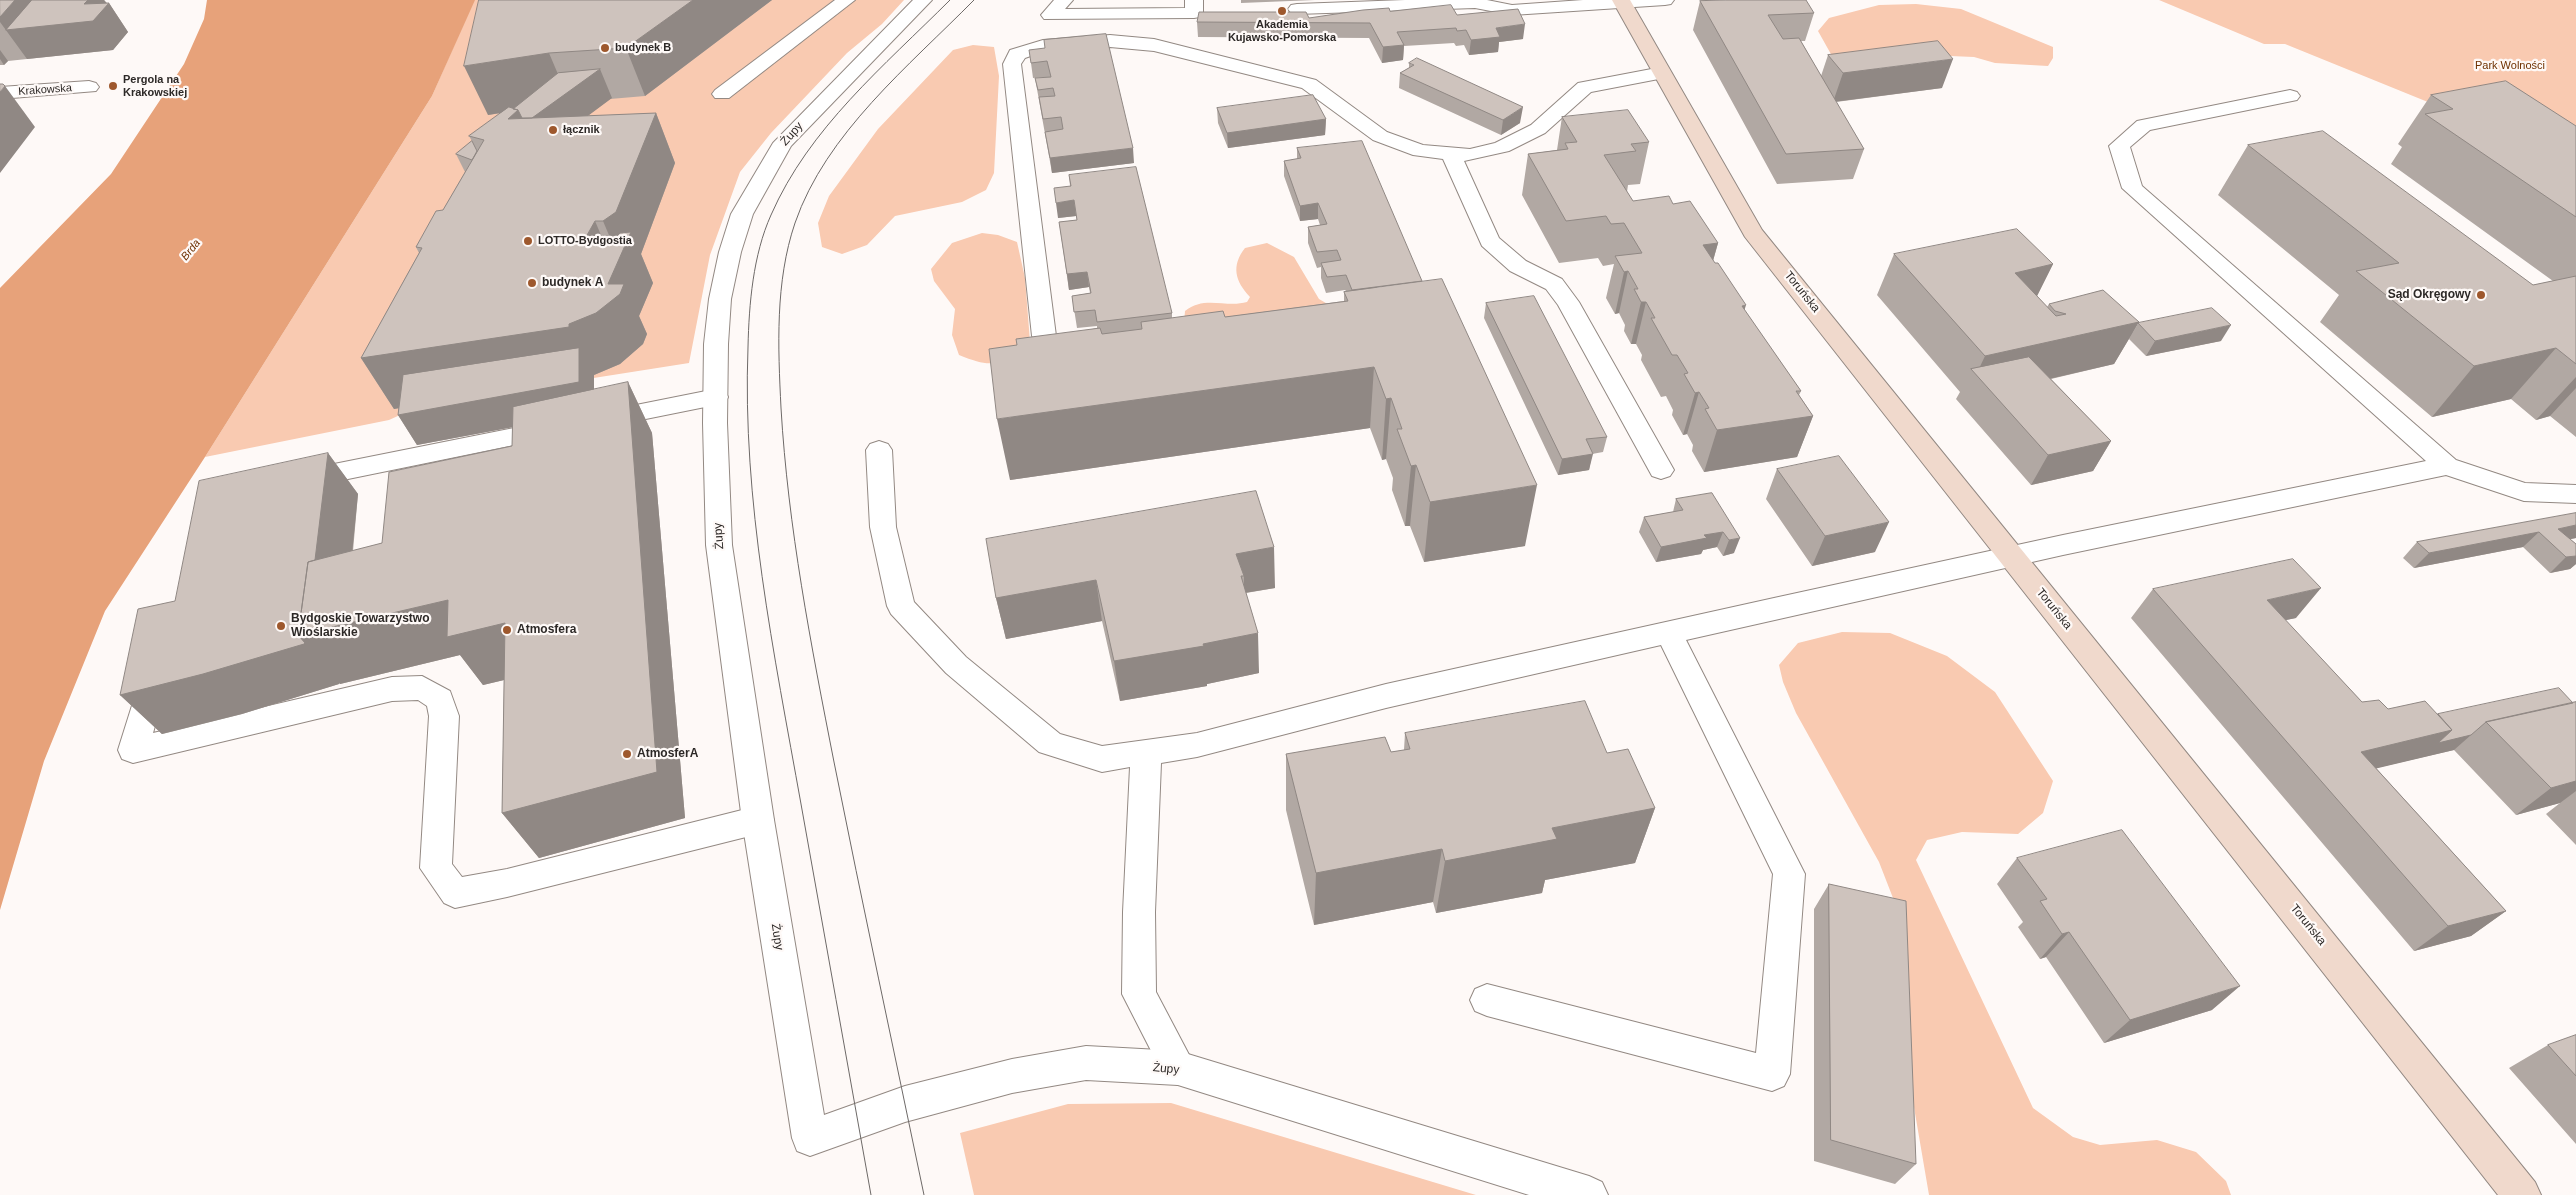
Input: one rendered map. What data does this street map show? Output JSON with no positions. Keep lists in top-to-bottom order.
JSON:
{
  "streets": {
    "street": ["Krakowska", "Żupy", "Toruńska"]
  },
  "water": ["Brda"],
  "parks": ["Park Wolności"],
  "places": [
    "Akademia Kujawsko-Pomorska",
    "budynek B",
    "Pergola na Krakowskiej",
    "łącznik",
    "LOTTO-Bydgostia",
    "budynek A",
    "Sąd Okręgowy",
    "Bydgoskie Towarzystwo Wioślarskie",
    "Atmosfera",
    "AtmosferA"
  ]
}
